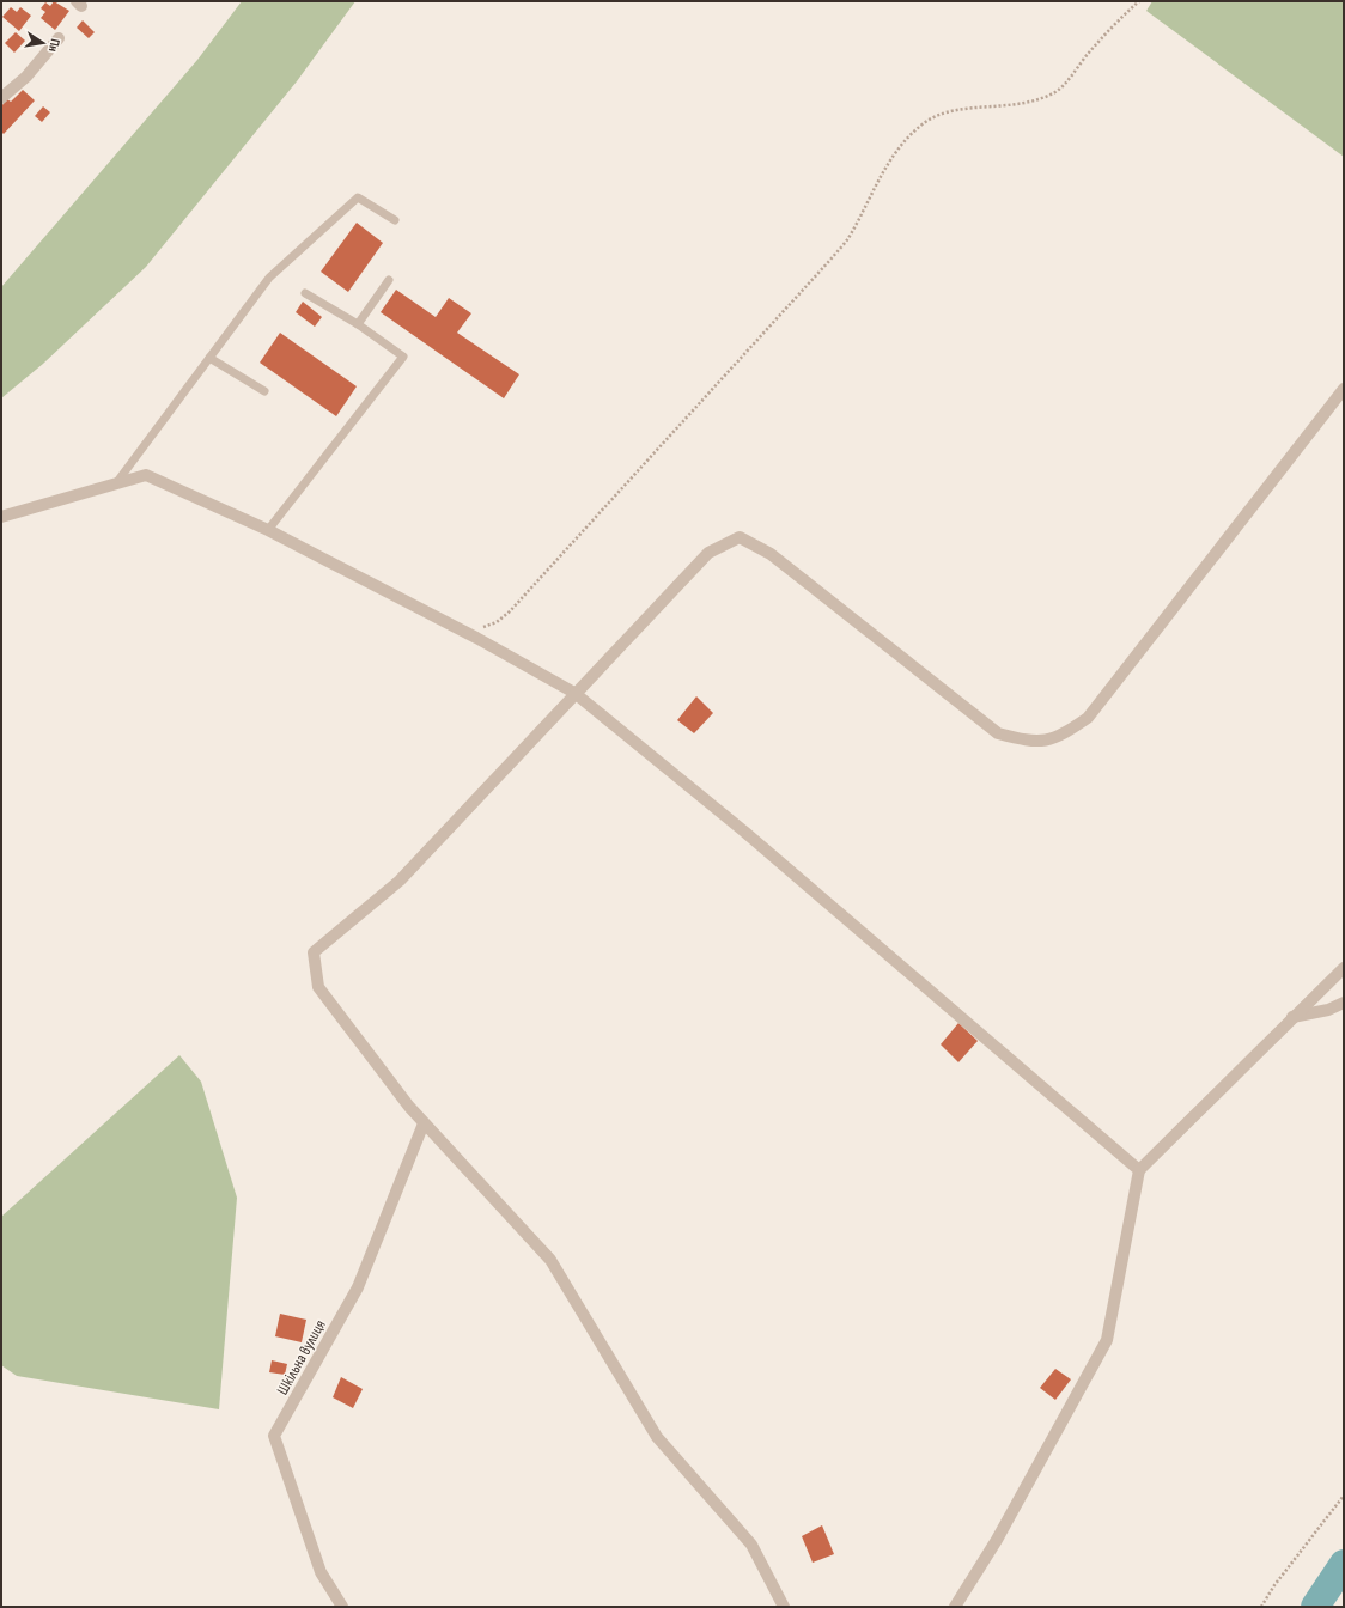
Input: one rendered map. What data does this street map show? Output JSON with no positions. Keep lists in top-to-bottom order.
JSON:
{
  "streets": {
    "street": ["Шкільна вулиця"]
  },
  "north": "right"
}
